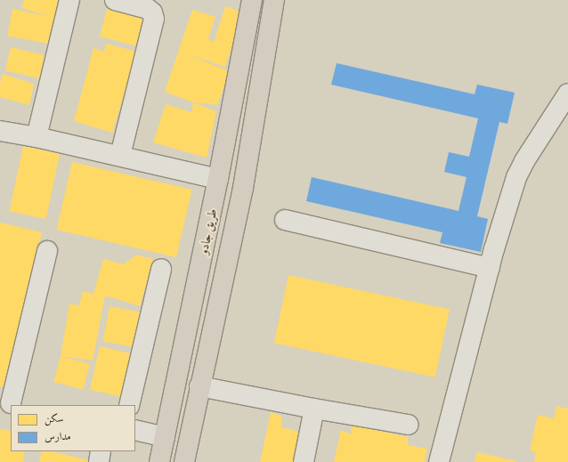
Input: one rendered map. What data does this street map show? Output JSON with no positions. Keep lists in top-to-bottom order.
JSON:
{
  "streets": {
    "highway": ["طريق جادو"]
  },
  "legend": ["سكن", "مدارس"]
}
